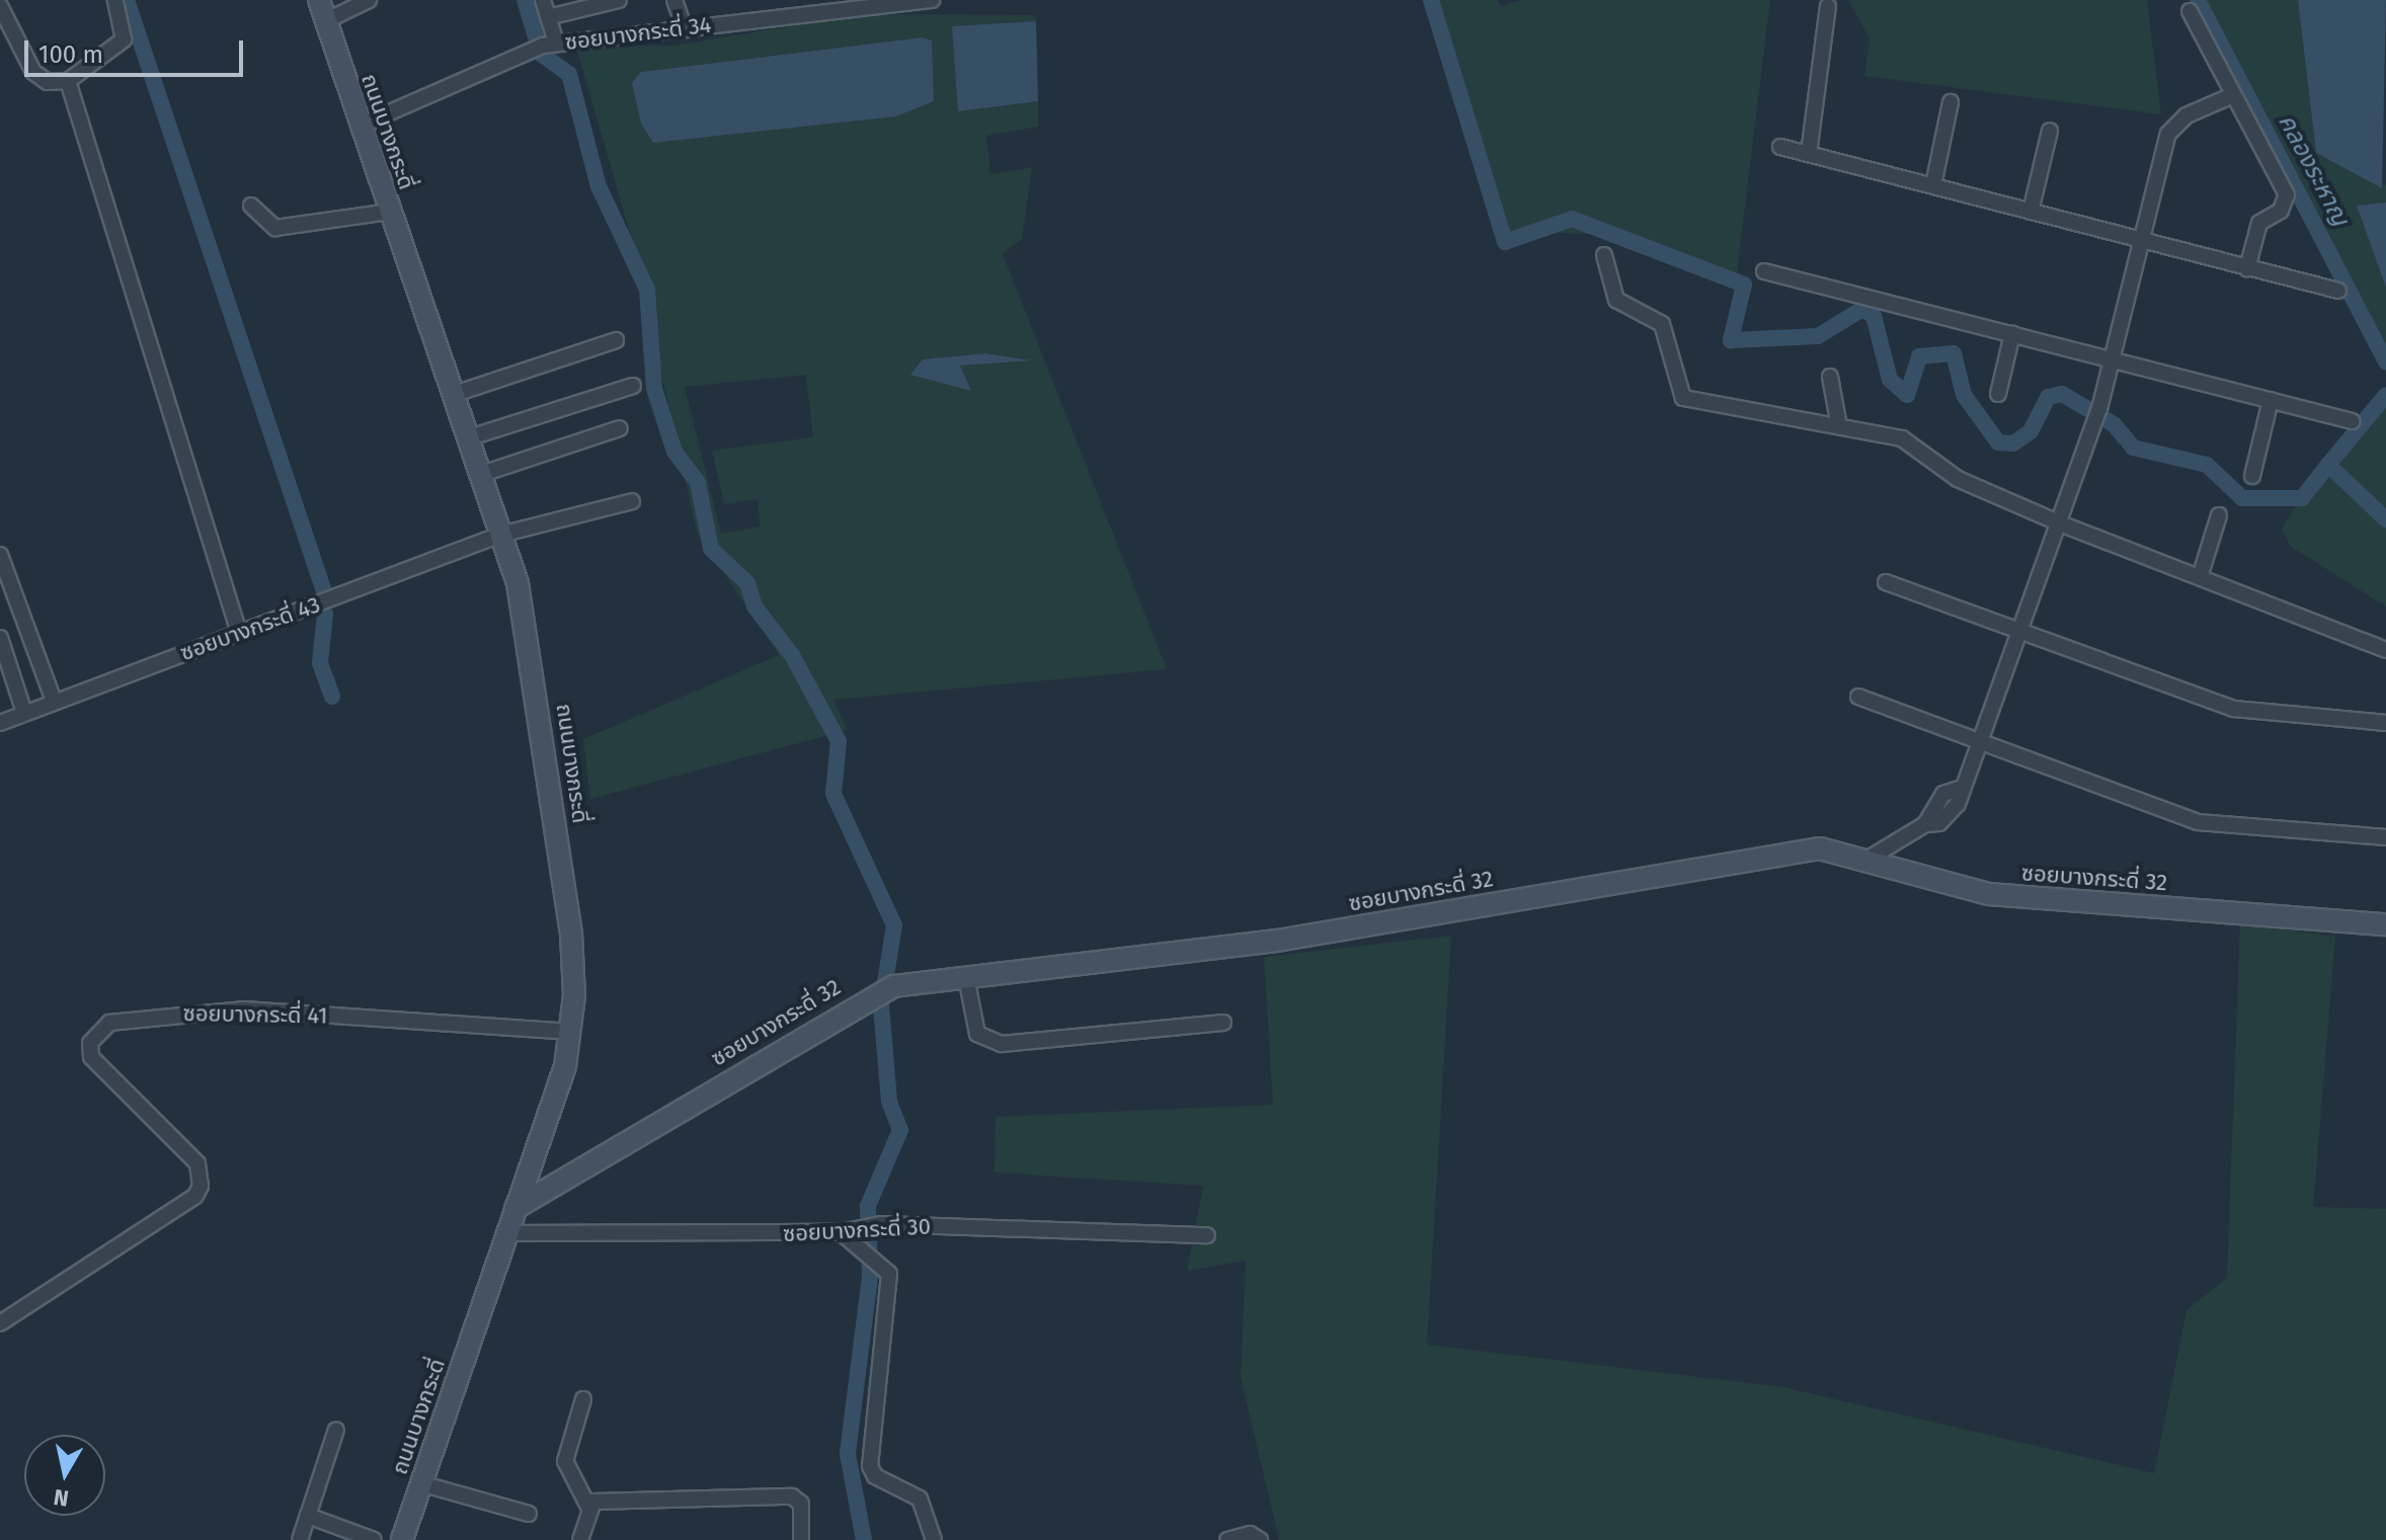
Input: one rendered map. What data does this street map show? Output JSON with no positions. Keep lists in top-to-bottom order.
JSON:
{
  "streets": {
    "street": [
      "ซอยบางกระดี่ 34",
      "ถนนบางกระดี่",
      "ซอยบางกระดี่ 43",
      "ซอยบางกระดี่ 32",
      "ซอยบางกระดี่ 41",
      "ซอยบางกระดี่ 30"
    ]
  },
  "crossings": [
    ["ซอยบางกระดี่ 34", "ถนนบางกระดี่"],
    ["ถนนบางกระดี่", "ซอยบางกระดี่ 43"],
    ["ถนนบางกระดี่", "ซอยบางกระดี่ 32"],
    ["ถนนบางกระดี่", "ซอยบางกระดี่ 41"],
    ["ถนนบางกระดี่", "ซอยบางกระดี่ 30"]
  ],
  "water": ["คลองระหาญ"],
  "scale_bar": "100 m",
  "north": "bottom"
}
